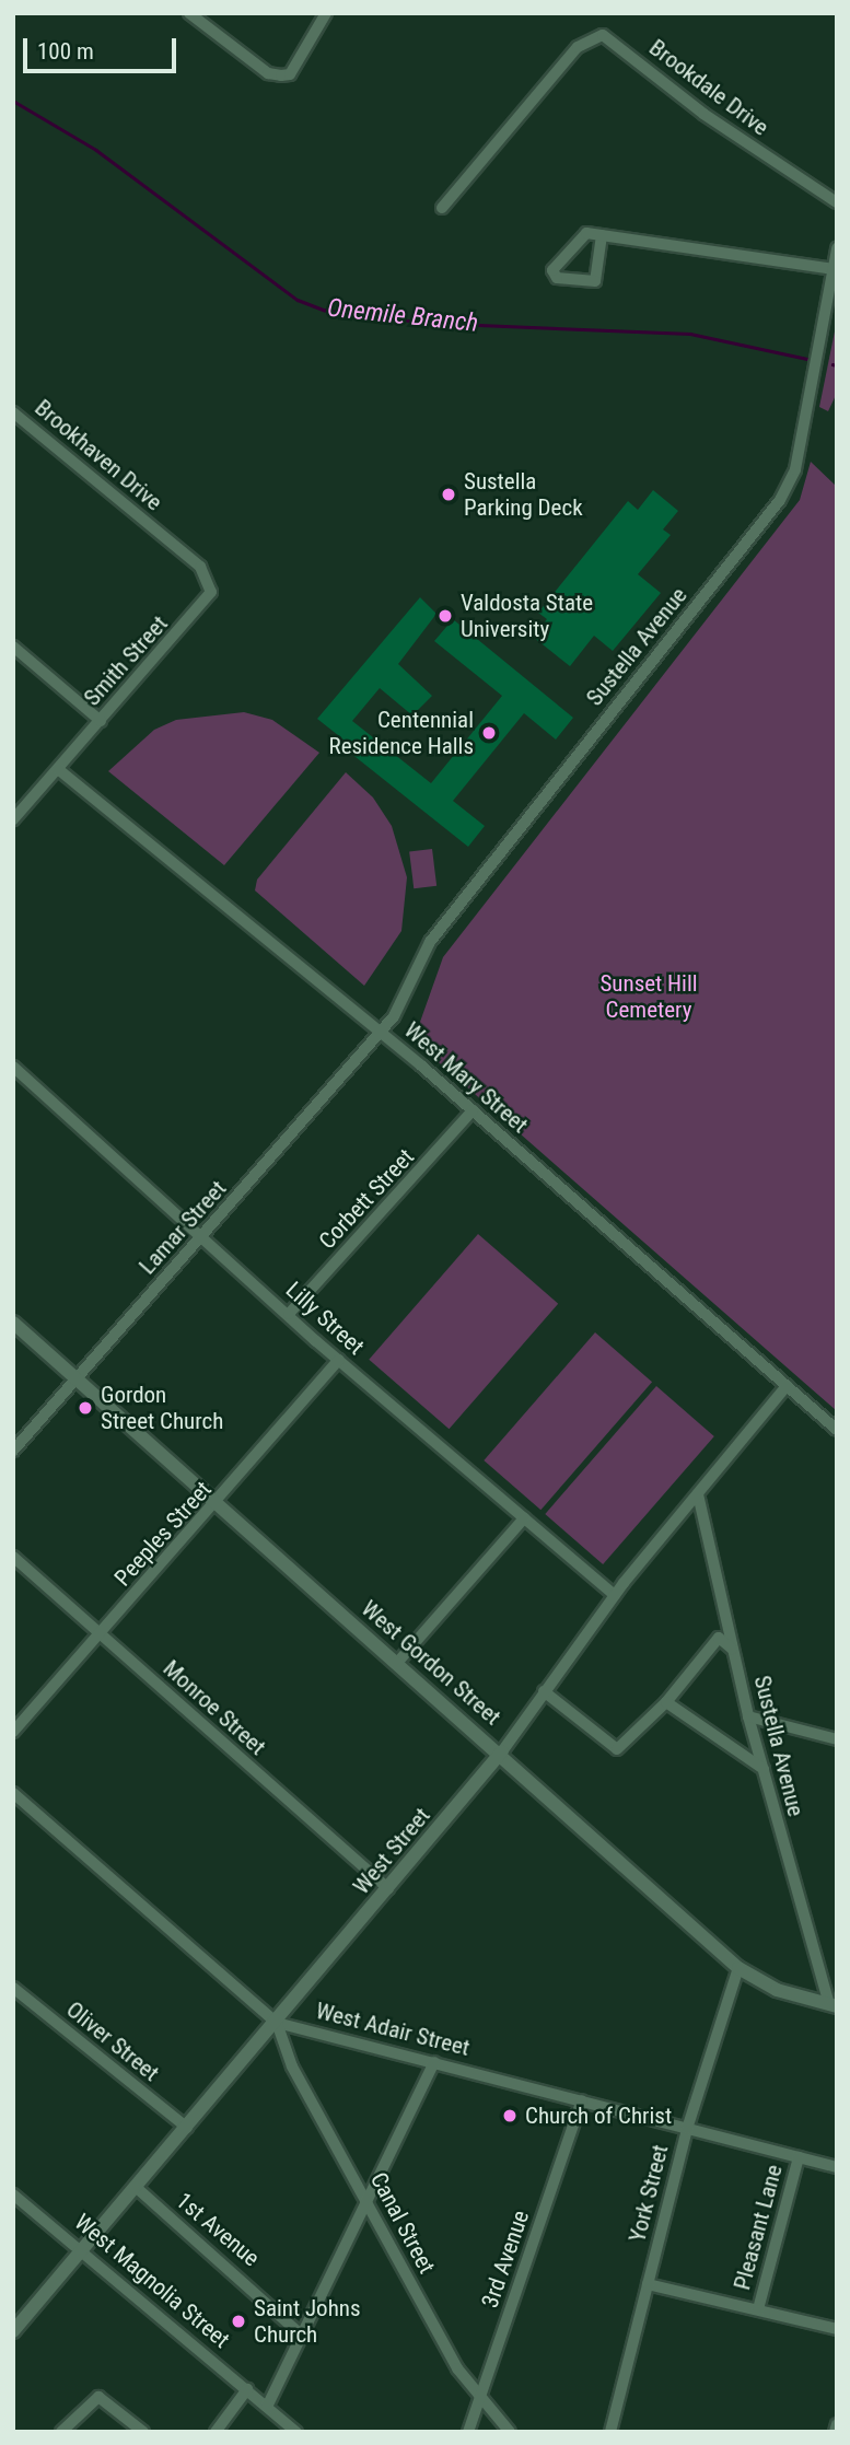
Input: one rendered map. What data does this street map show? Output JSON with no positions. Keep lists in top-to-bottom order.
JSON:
{
  "streets": {
    "street": [
      "Brookdale Drive",
      "Brookhaven Drive",
      "Sustella Avenue",
      "Smith Street",
      "West Mary Street",
      "Corbett Street",
      "Lamar Street",
      "Lilly Street",
      "Peeples Street",
      "West Gordon Street",
      "Monroe Street",
      "West Street",
      "West Adair Street",
      "Oliver Street",
      "York Street",
      "Canal Street",
      "Pleasant Lane",
      "1st Avenue",
      "3rd Avenue",
      "West Magnolia Street"
    ]
  },
  "crossings": [
    ["Brookhaven Drive", "Smith Street"],
    ["Sustella Avenue", "West Mary Street"],
    ["Sustella Avenue", "Lamar Street"],
    ["Sustella Avenue", "West Gordon Street"],
    ["Sustella Avenue", "West Street"],
    ["Smith Street", "West Mary Street"],
    ["West Mary Street", "Corbett Street"],
    ["West Mary Street", "Lamar Street"],
    ["West Mary Street", "West Street"],
    ["Corbett Street", "Lilly Street"],
    ["Lamar Street", "Lilly Street"],
    ["Lamar Street", "West Gordon Street"],
    ["Lilly Street", "Peeples Street"],
    ["Lilly Street", "West Street"],
    ["Peeples Street", "West Gordon Street"],
    ["Peeples Street", "Monroe Street"],
    ["West Gordon Street", "West Street"],
    ["West Gordon Street", "York Street"],
    ["Monroe Street", "West Street"],
    ["West Street", "West Adair Street"],
    ["West Street", "Oliver Street"],
    ["West Street", "Canal Street"],
    ["West Street", "1st Avenue"],
    ["West Street", "West Magnolia Street"],
    ["West Adair Street", "York Street"],
    ["West Adair Street", "Canal Street"],
    ["West Adair Street", "Pleasant Lane"],
    ["West Adair Street", "3rd Avenue"],
    ["Canal Street", "3rd Avenue"]
  ],
  "water": ["Onemile Branch"],
  "parks": ["Sunset Hill Cemetery"],
  "places": [
    "Sustella Parking Deck",
    "Valdosta State University",
    "Centennial Residence Halls",
    "Gordon Street Church",
    "Church of Christ",
    "Saint Johns Church"
  ],
  "scale_bar": "100 m"
}
